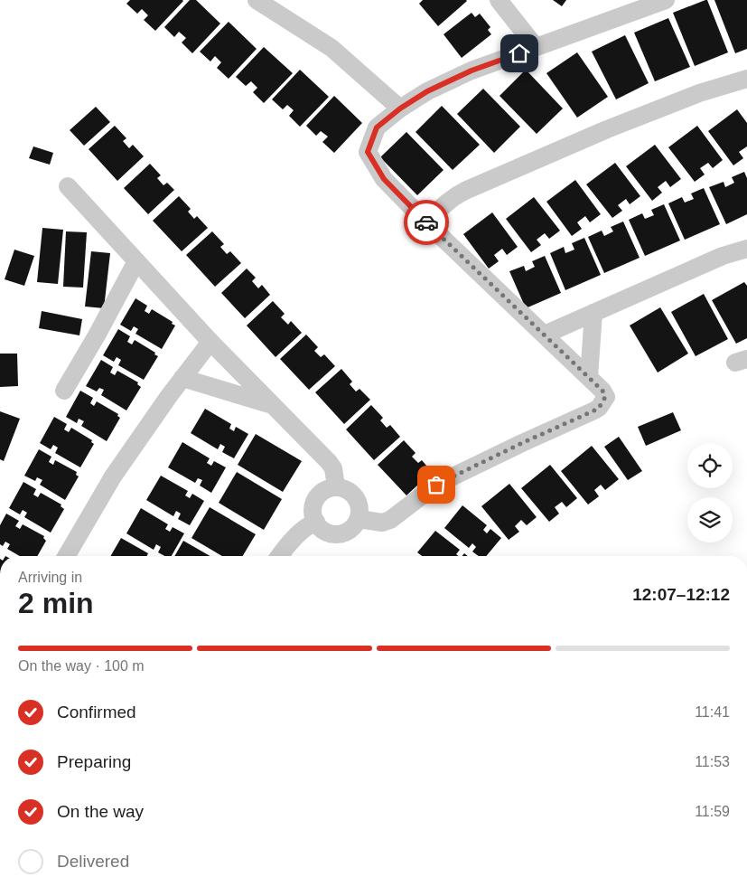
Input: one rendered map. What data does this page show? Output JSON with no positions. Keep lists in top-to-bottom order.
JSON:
{
  "page": {
    "heading": ["2 min", "Arriving in", "12:07–12:12"],
    "bar": "On the way · 100 m",
    "list": [
      ["Confirmed", "11:41"],
      ["Preparing", "11:53"],
      ["On the way", "11:59"],
      "Delivered"
    ]
  }
}
